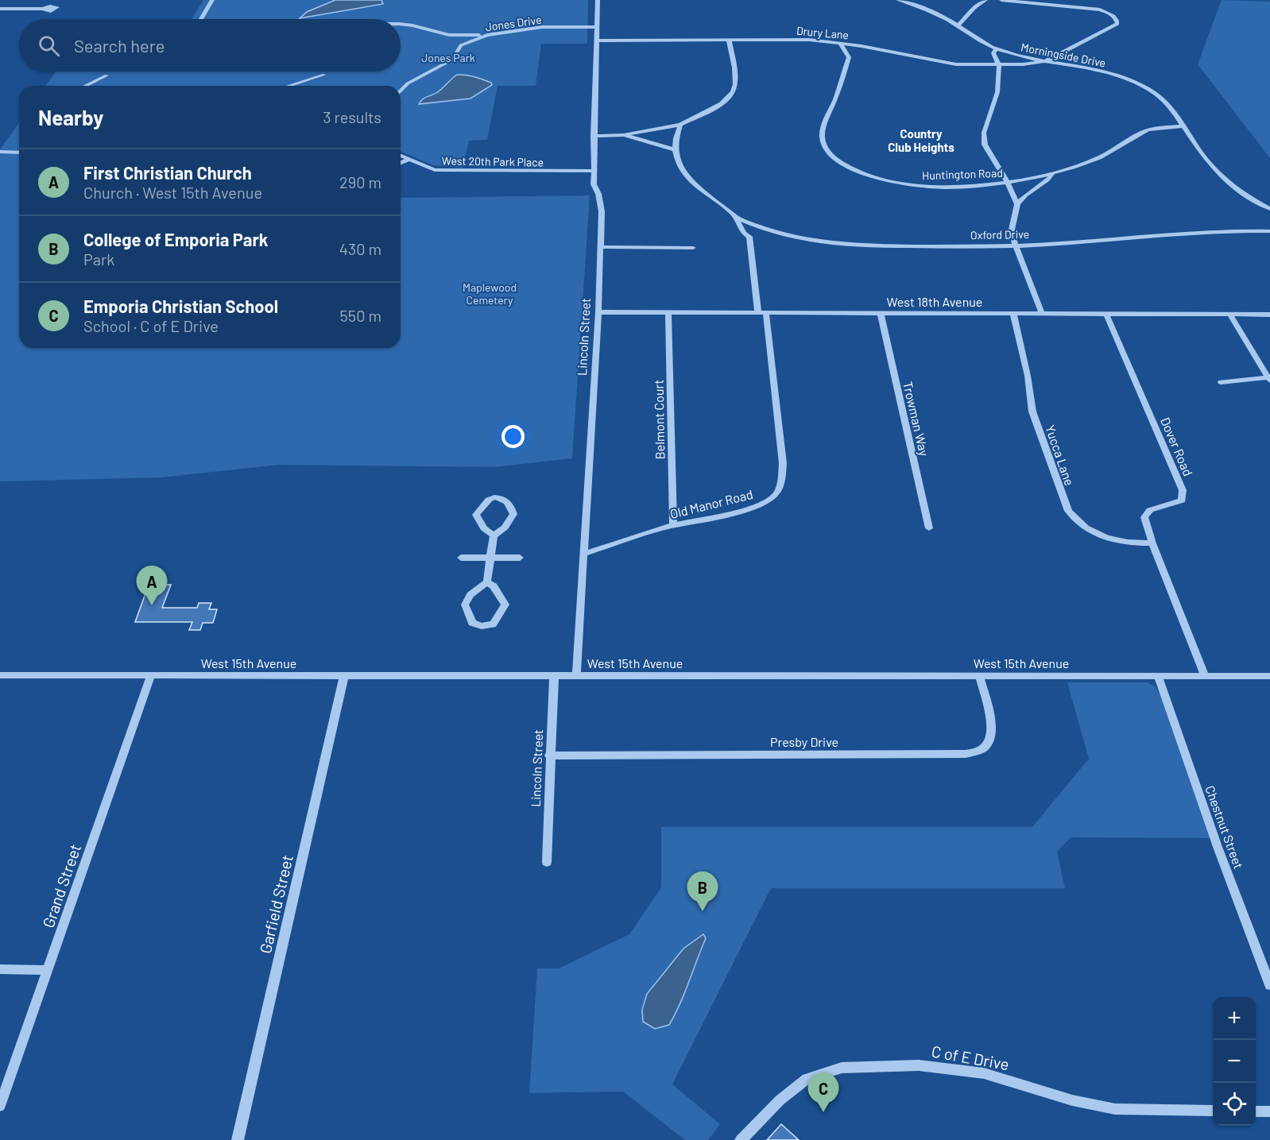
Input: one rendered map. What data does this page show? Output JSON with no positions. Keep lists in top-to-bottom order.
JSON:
{
  "streets": {
    "street": [
      "Jones Drive",
      "Drury Lane",
      "Morningside Drive",
      "West 20th Park Place",
      "Huntington Road",
      "Oxford Drive",
      "West 18th Avenue",
      "Lincoln Street",
      "Trowman Way",
      "Belmont Court",
      "Dover Road",
      "Yucca Lane",
      "Old Manor Road",
      "West 15th Avenue",
      "Presby Drive",
      "Chestnut Street",
      "Grand Street",
      "Garfield Street",
      "C of E Drive"
    ]
  },
  "crossings": [
    ["Jones Drive", "Lincoln Street"],
    ["Drury Lane", "Morningside Drive"],
    ["Drury Lane", "Lincoln Street"],
    ["Morningside Drive", "Huntington Road"],
    ["West 20th Park Place", "Lincoln Street"],
    ["West 18th Avenue", "Lincoln Street"],
    ["West 18th Avenue", "Trowman Way"],
    ["West 18th Avenue", "Belmont Court"],
    ["West 18th Avenue", "Dover Road"],
    ["West 18th Avenue", "Yucca Lane"],
    ["West 18th Avenue", "Old Manor Road"],
    ["Lincoln Street", "Old Manor Road"],
    ["Lincoln Street", "West 15th Avenue"],
    ["Lincoln Street", "Presby Drive"],
    ["Belmont Court", "Old Manor Road"],
    ["Dover Road", "Yucca Lane"],
    ["Dover Road", "West 15th Avenue"],
    ["West 15th Avenue", "Presby Drive"],
    ["West 15th Avenue", "Chestnut Street"],
    ["West 15th Avenue", "Grand Street"],
    ["West 15th Avenue", "Garfield Street"]
  ],
  "districts": ["Country Club Heights"],
  "parks": ["Jones Park", "Maplewood Cemetery"],
  "page": {
    "search": "Search here",
    "heading": ["Nearby", "3 results"],
    "list": [
      {
        "mark": "A",
        "name": "First Christian Church",
        "note": "Church · West 15th Avenue",
        "value": "290 m"
      },
      {
        "mark": "B",
        "name": "College of Emporia Park",
        "note": "Park",
        "value": "430 m"
      },
      {
        "mark": "C",
        "name": "Emporia Christian School",
        "note": "School · C of E Drive",
        "value": "550 m"
      }
    ],
    "pins": ["A", "B", "C"],
    "map_buttons": ["+", "−"]
  }
}
